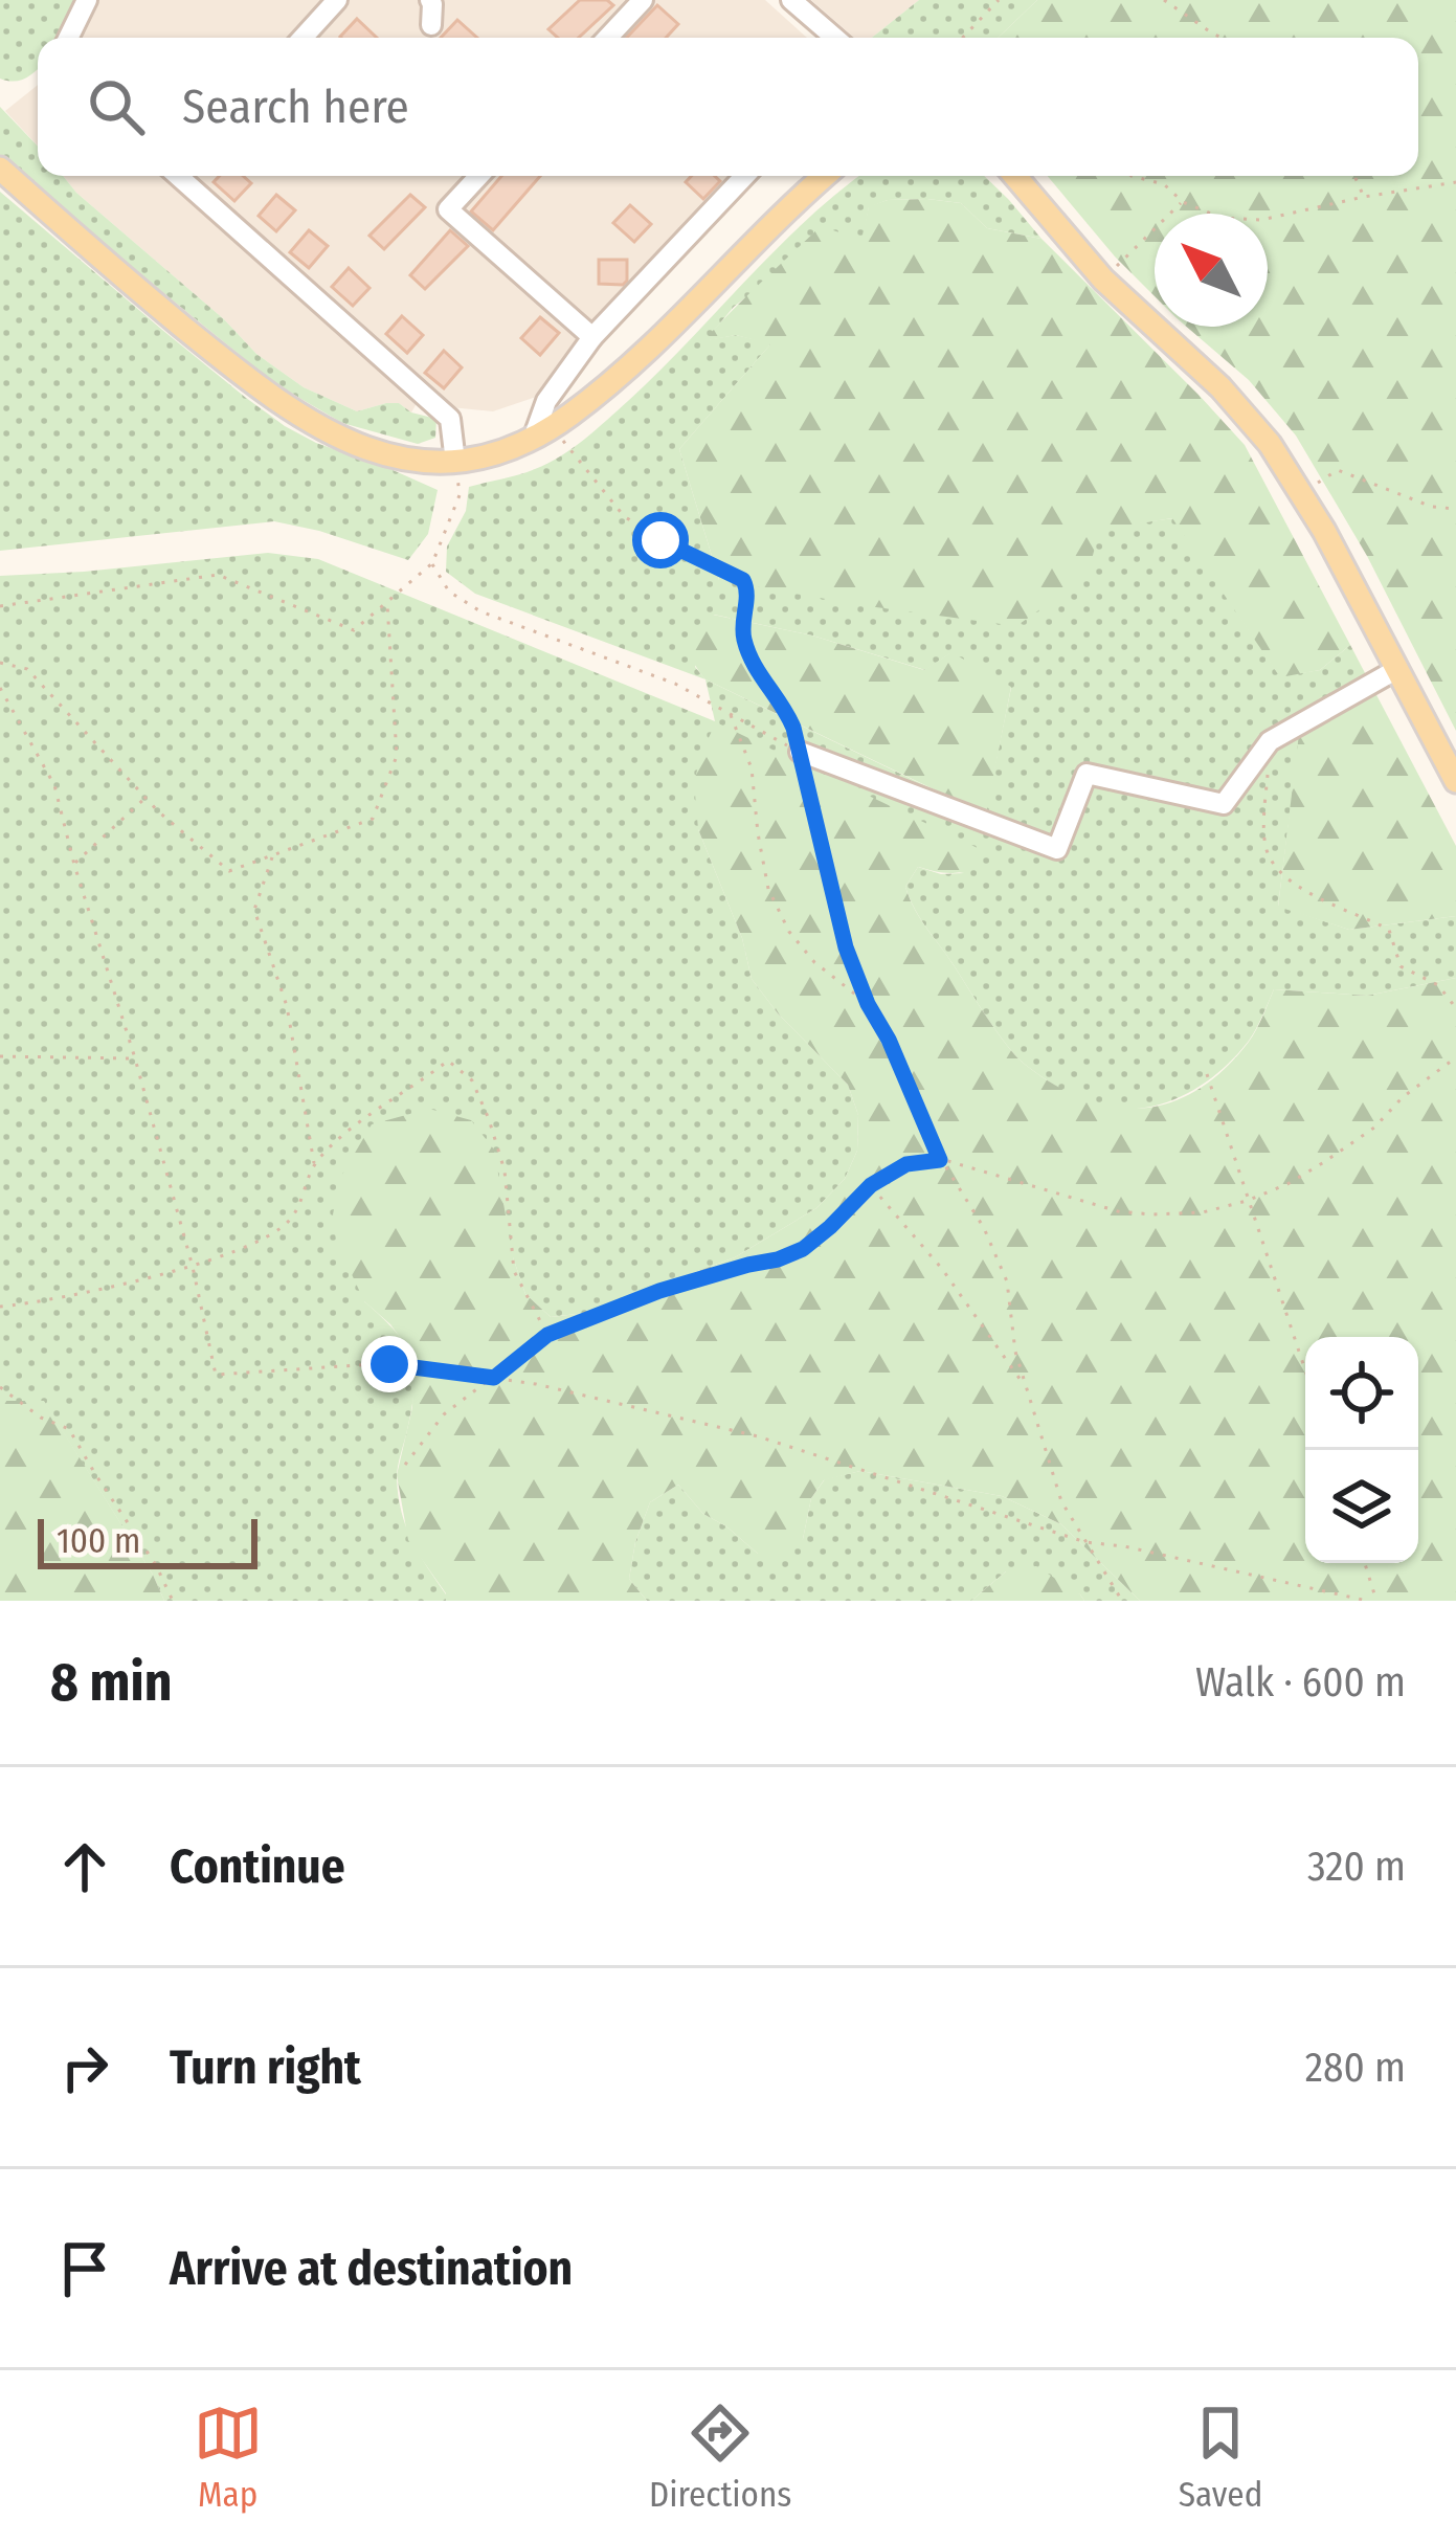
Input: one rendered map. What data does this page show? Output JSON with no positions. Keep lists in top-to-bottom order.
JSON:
{
  "scale_bar": "100 m",
  "north": "top left",
  "page": {
    "search": "Search here",
    "scale": "100 m",
    "heading": ["8 min", "Walk · 600 m"],
    "list": [
      ["Continue", "320 m"],
      ["Turn right", "280 m"],
      "Arrive at destination"
    ],
    "nav": ["Map", "Directions", "Saved"]
  }
}
